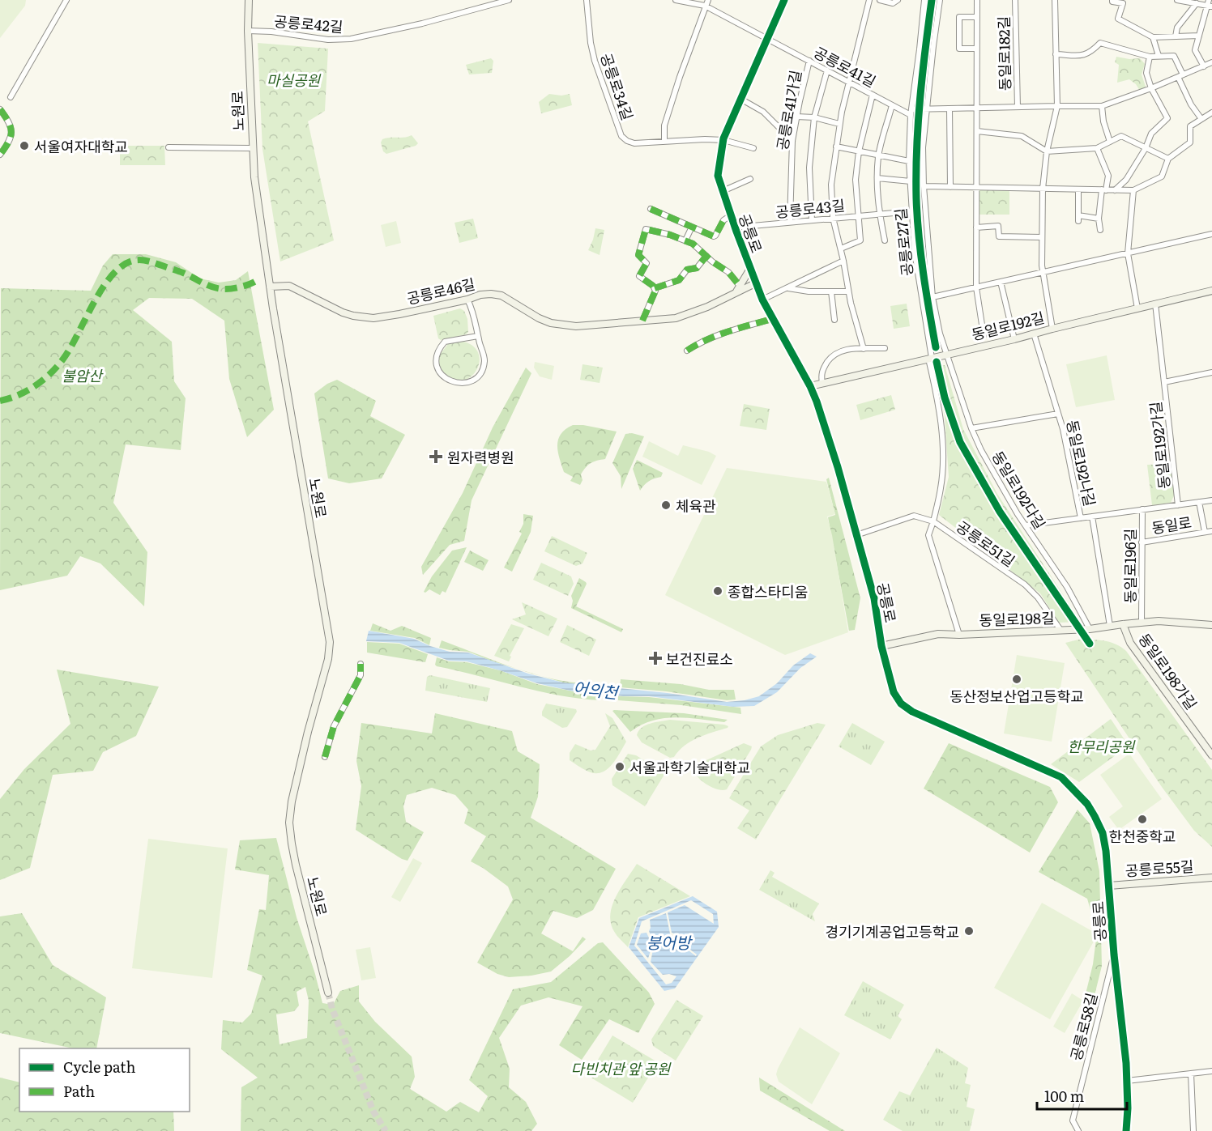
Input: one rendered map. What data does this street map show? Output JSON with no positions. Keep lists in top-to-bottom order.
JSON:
{
  "streets": {
    "street": [
      "공릉로42길",
      "동일로182길",
      "공릉로41길",
      "공릉로34길",
      "공릉로41가길",
      "노원로",
      "공릉로43길",
      "공릉로",
      "공릉로27길",
      "공릉로46길",
      "동일로192길",
      "동일로192가길",
      "동일로192나길",
      "동일로192다길",
      "동일로",
      "공릉로51길",
      "동일로196길",
      "동일로198길",
      "동일로198가길",
      "공릉로55길",
      "공릉로58길"
    ]
  },
  "crossings": [
    ["공릉로42길", "노원로"],
    ["공릉로41길", "공릉로41가길"],
    ["공릉로41길", "공릉로"],
    ["공릉로41길", "공릉로27길"],
    ["공릉로34길", "공릉로"],
    ["공릉로41가길", "공릉로43길"],
    ["노원로", "공릉로46길"],
    ["공릉로43길", "공릉로"],
    ["공릉로43길", "공릉로27길"],
    ["공릉로", "공릉로46길"],
    ["공릉로", "동일로192길"],
    ["공릉로", "공릉로51길"],
    ["공릉로", "동일로198길"],
    ["공릉로", "공릉로55길"],
    ["공릉로", "공릉로58길"],
    ["공릉로27길", "동일로192길"],
    ["동일로192길", "동일로192가길"],
    ["동일로192길", "동일로192나길"],
    ["동일로192길", "동일로192다길"],
    ["동일로192가길", "동일로196길"],
    ["동일로192나길", "동일로192다길"],
    ["동일로192나길", "동일로196길"],
    ["동일로192다길", "동일로196길"],
    ["동일로192다길", "동일로198길"],
    ["동일로", "동일로196길"],
    ["공릉로51길", "동일로198길"],
    ["동일로196길", "동일로198길"],
    ["동일로198길", "동일로198가길"]
  ],
  "water": ["어의천", "붕어방"],
  "parks": [
    "마실공원",
    "불암산",
    "한무리공원",
    "다빈치관 앞 공원"
  ],
  "places": {
    "other": [
      "서울여자대학교",
      "체육관",
      "종합스타디움",
      "동산정보산업고등학교",
      "서울과학기술대학교",
      "한천중학교",
      "경기기계공업고등학교"
    ],
    "health": ["원자력병원", "보건진료소"]
  },
  "legend": ["Cycle path", "Path"],
  "scale_bar": "100 m"
}
